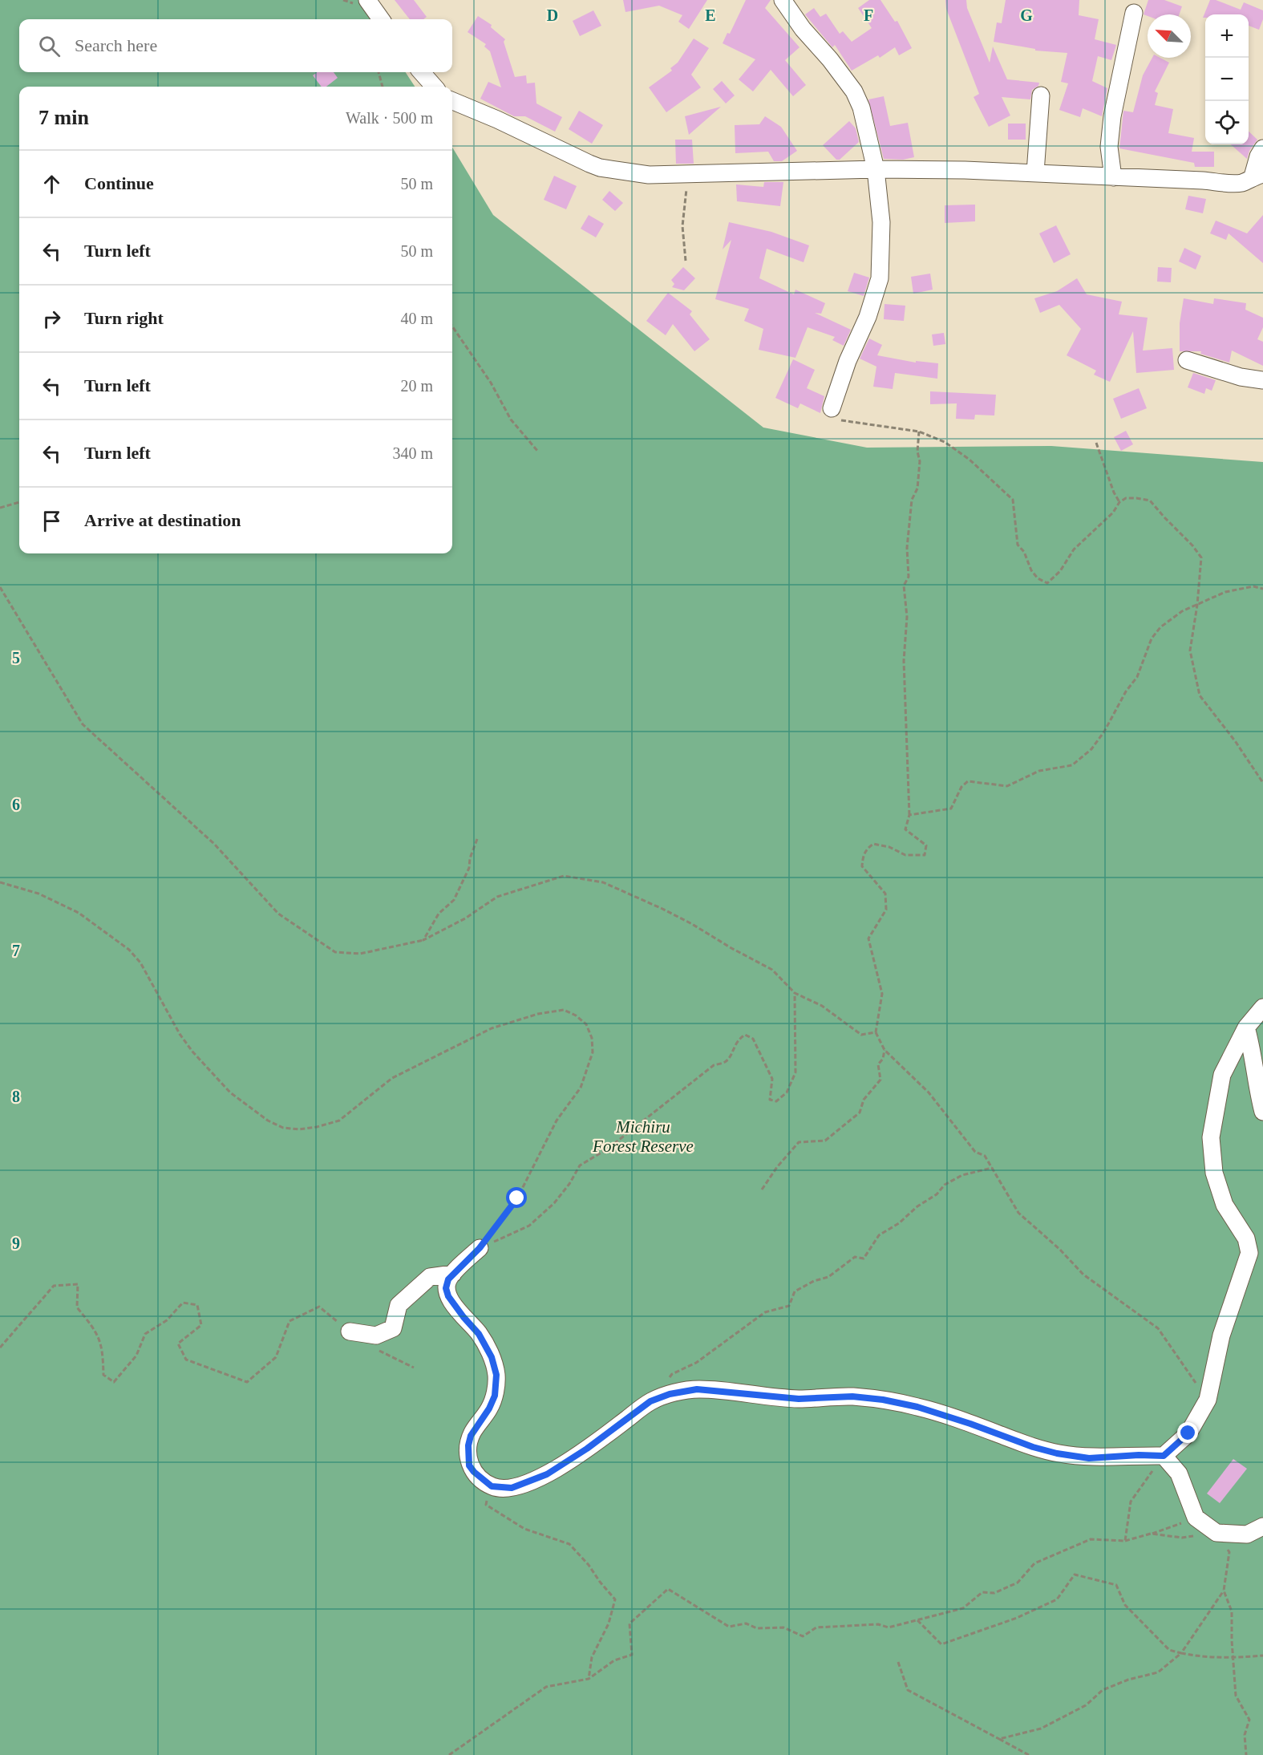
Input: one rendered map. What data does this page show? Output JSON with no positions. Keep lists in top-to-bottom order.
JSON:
{
  "parks": ["Michiru Forest Reserve"],
  "north": "top left",
  "page": {
    "map_buttons": ["+", "−"],
    "search": "Search here",
    "heading": ["7 min", "Walk · 500 m"],
    "list": [
      ["Continue", "50 m"],
      ["Turn left", "50 m"],
      ["Turn right", "40 m"],
      ["Turn left", "20 m"],
      ["Turn left", "340 m"],
      "Arrive at destination"
    ]
  },
  "grid": {
    "columns": [
      "D",
      "E",
      "F",
      "G"
    ],
    "rows": [
      "5",
      "6",
      "7",
      "8",
      "9"
    ]
  }
}
